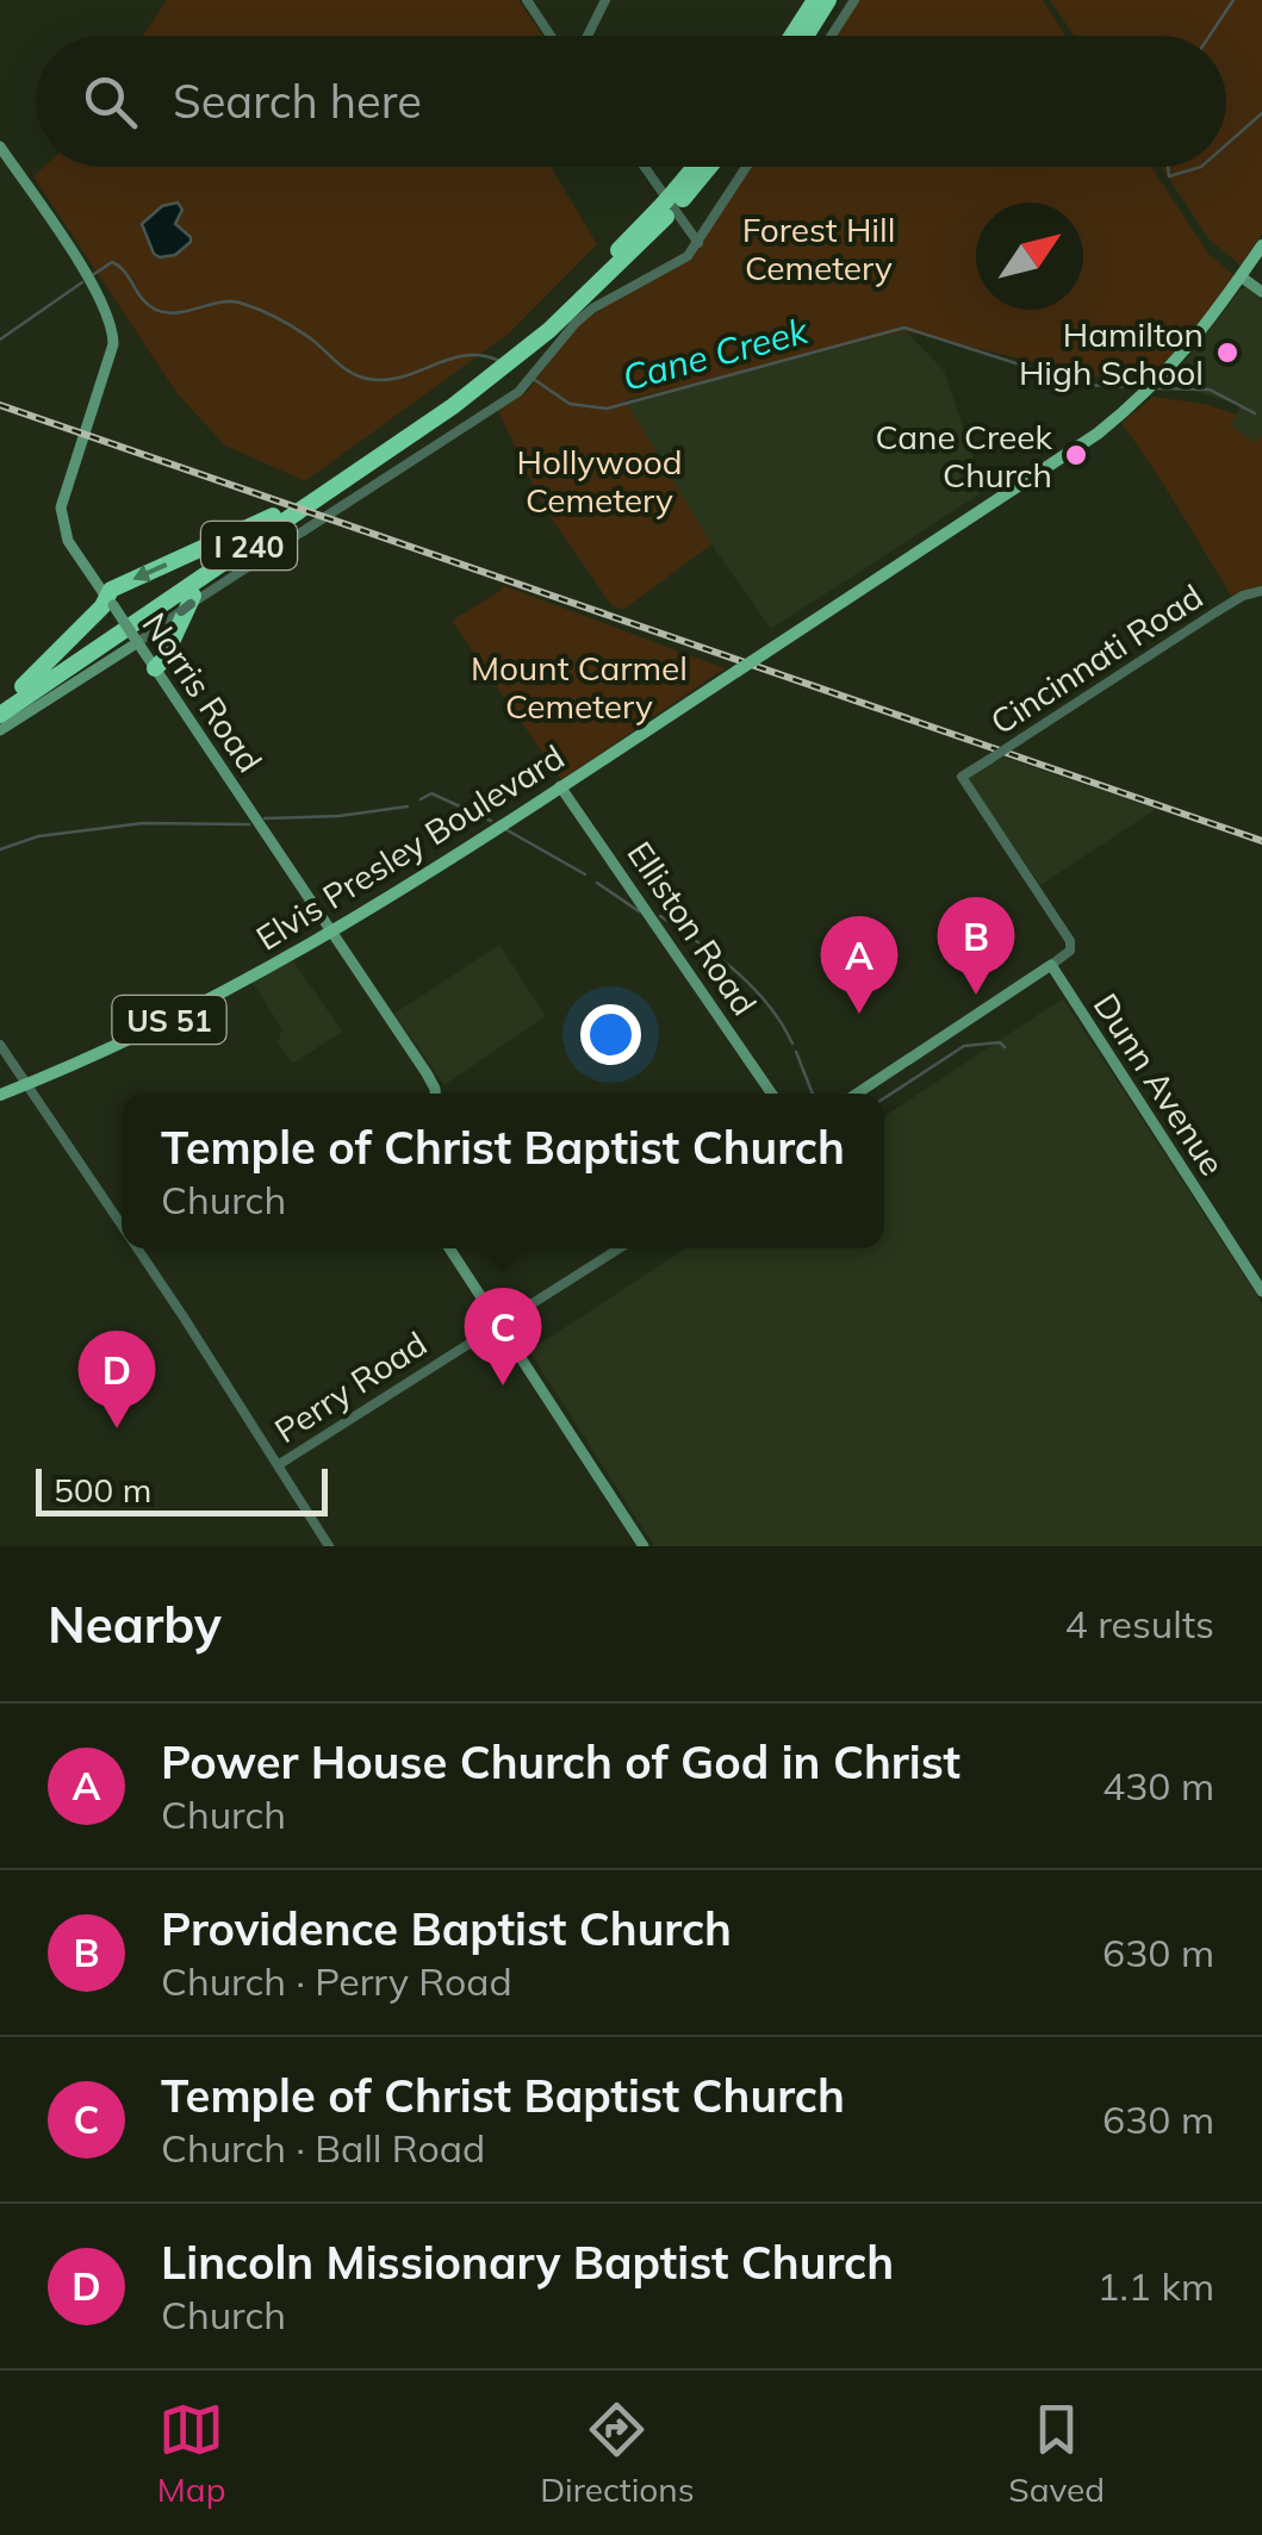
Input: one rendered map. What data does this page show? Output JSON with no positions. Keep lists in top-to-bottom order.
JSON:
{
  "streets": {
    "highway": ["I 240"],
    "main road": [
      "Norris Road",
      "Elvis Presley Boulevard",
      "Elliston Road",
      "US 51",
      "Dunn Avenue"
    ],
    "street": ["Cincinnati Road", "Perry Road"]
  },
  "crossings": [
    ["Cincinnati Road", "Dunn Avenue"],
    ["Norris Road", "Elvis Presley Boulevard"],
    ["Elvis Presley Boulevard", "Elliston Road"]
  ],
  "water": ["Cane Creek"],
  "parks": ["Forest Hill Cemetery", "Hollywood Cemetery", "Mount Carmel Cemetery"],
  "places": ["Hamilton High School", "Cane Creek Church"],
  "scale_bar": "500 m",
  "north": "top right",
  "page": {
    "search": "Search here",
    "pins": [
      "B",
      "A",
      "C",
      "D"
    ],
    "popup": ["Temple of Christ Baptist Church", "Church"],
    "scale": "500 m",
    "heading": ["Nearby", "4 results"],
    "list": [
      {
        "mark": "A",
        "name": "Power House Church of God in Christ",
        "note": "Church",
        "value": "430 m"
      },
      {
        "mark": "B",
        "name": "Providence Baptist Church",
        "note": "Church · Perry Road",
        "value": "630 m"
      },
      {
        "mark": "C",
        "name": "Temple of Christ Baptist Church",
        "note": "Church · Ball Road",
        "value": "630 m"
      },
      {
        "mark": "D",
        "name": "Lincoln Missionary Baptist Church",
        "note": "Church",
        "value": "1.1 km"
      }
    ],
    "nav": ["Map", "Directions", "Saved"]
  }
}
